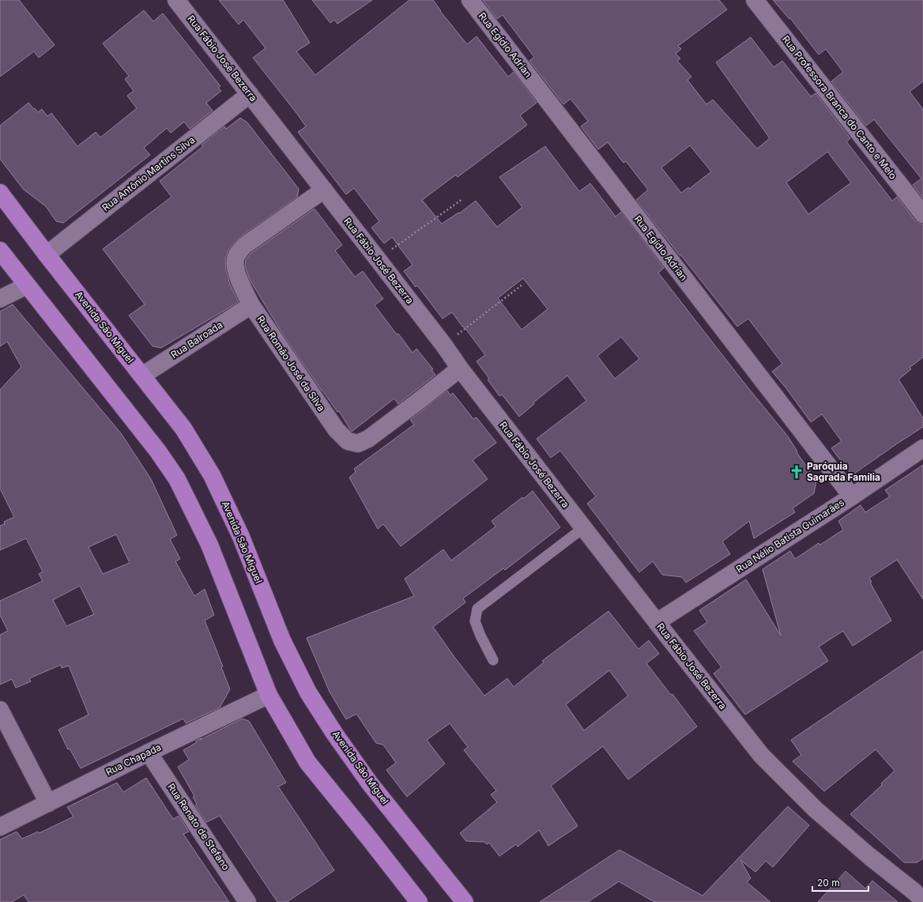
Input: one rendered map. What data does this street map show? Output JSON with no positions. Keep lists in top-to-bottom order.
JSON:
{
  "streets": {
    "main road": ["Avenida São Miguel"],
    "street": [
      "Rua Egídio Adrian",
      "Rua Fábio José Bezerra",
      "Rua Professora Branca do Canto e Melo",
      "Rua Antônio Martins Silva",
      "Rua Balroada",
      "Rua Romão José da Silva",
      "Rua Nélio Batista Guimarães",
      "Rua Chapada",
      "Rua Renato de Stefano"
    ]
  },
  "crossings": [
    ["Rua Egídio Adrian", "Rua Nélio Batista Guimarães"],
    ["Rua Fábio José Bezerra", "Rua Antônio Martins Silva"],
    ["Rua Fábio José Bezerra", "Rua Romão José da Silva"],
    ["Rua Fábio José Bezerra", "Rua Nélio Batista Guimarães"],
    ["Rua Antônio Martins Silva", "Avenida São Miguel"],
    ["Avenida São Miguel", "Rua Balroada"],
    ["Rua Balroada", "Rua Romão José da Silva"],
    ["Rua Chapada", "Rua Renato de Stefano"]
  ],
  "places": {
    "church": ["Paróquia Sagrada Família"]
  },
  "scale_bar": "20 m"
}
